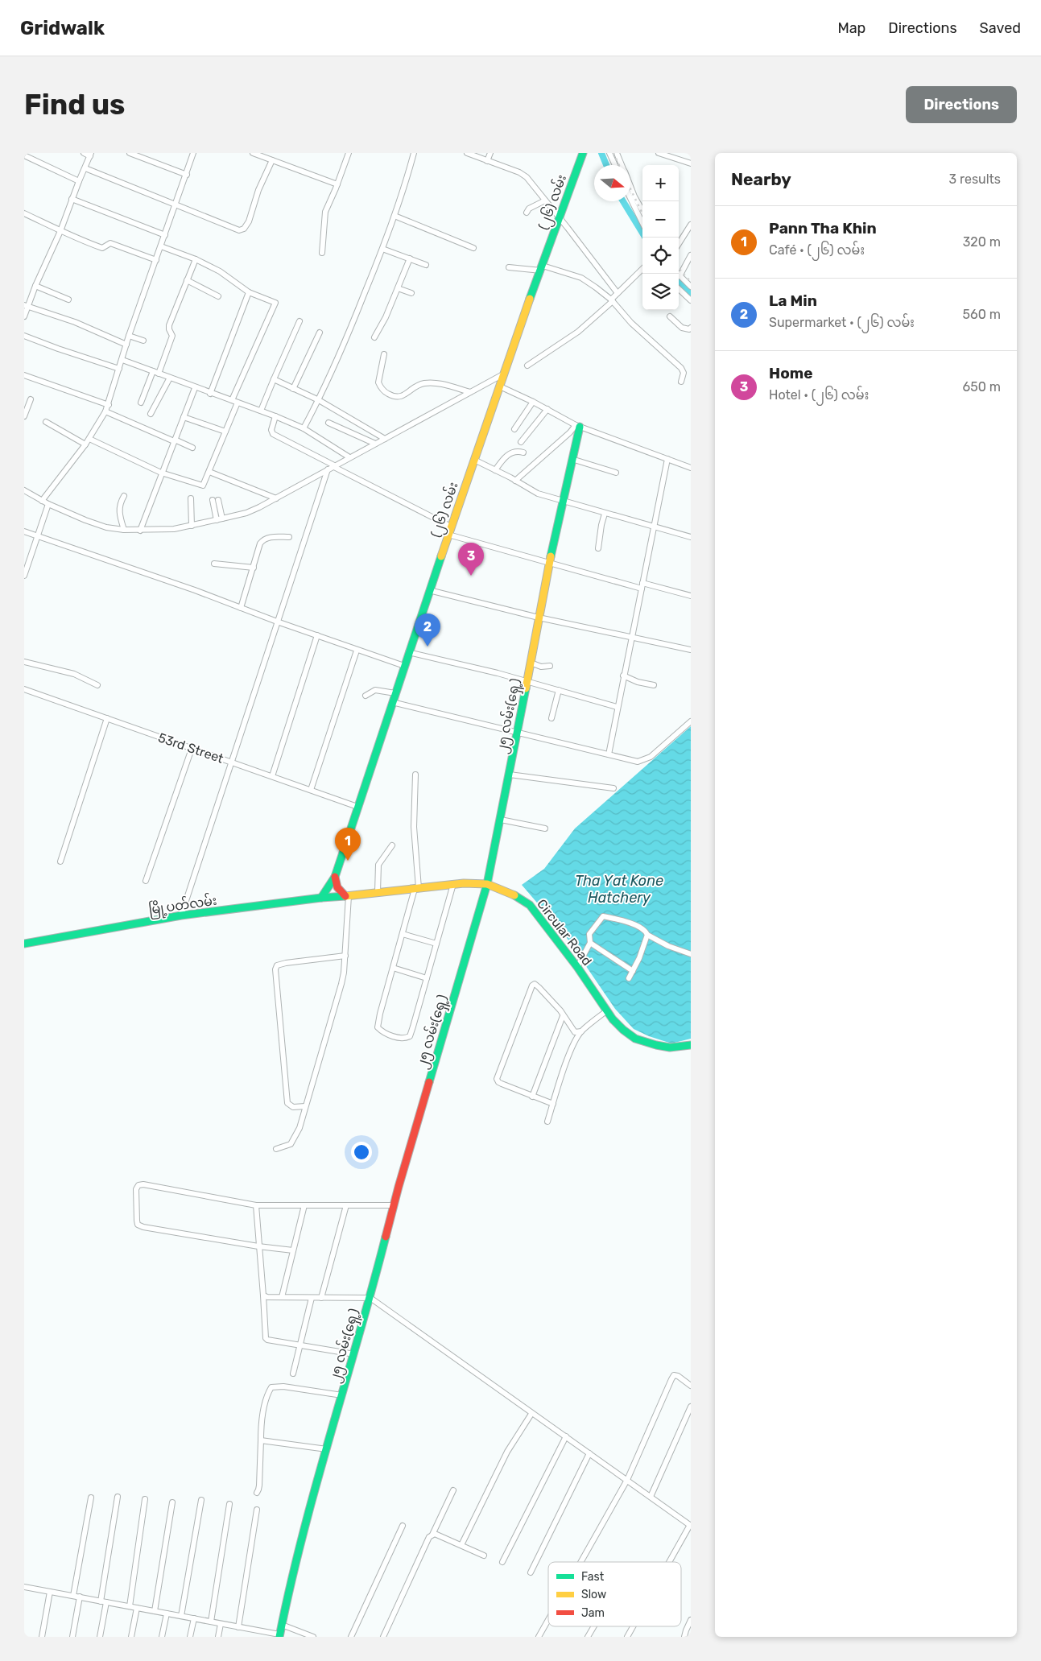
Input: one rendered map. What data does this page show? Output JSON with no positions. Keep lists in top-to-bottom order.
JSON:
{
  "streets": {
    "street": [
      "(၂၆) လမ်း",
      "၂၅ လမ်း(ရှေ့)",
      "53rd Street",
      "မြို့ပတ်လမ်း",
      "Circular Road"
    ]
  },
  "crossings": [
    ["(၂၆) လမ်း", "53rd Street"],
    ["(၂၆) လမ်း", "မြို့ပတ်လမ်း"],
    ["၂၅ လမ်း(ရှေ့)", "Circular Road"],
    ["မြို့ပတ်လမ်း", "Circular Road"]
  ],
  "water": ["Tha Yat Kone Hatchery"],
  "legend": ["Fast", "Slow", "Jam"],
  "north": "right",
  "page": {
    "header": "Gridwalk",
    "nav": ["Map", "Directions", "Saved"],
    "buttons": "Directions",
    "title": "Find us",
    "heading": ["Nearby", "3 results"],
    "map_buttons": ["+", "−"],
    "list": [
      {
        "mark": "1",
        "name": "Pann Tha Khin",
        "note": "Café · (၂၆) လမ်း",
        "value": "320 m"
      },
      {
        "mark": "2",
        "name": "La Min",
        "note": "Supermarket · (၂၆) လမ်း",
        "value": "560 m"
      },
      {
        "mark": "3",
        "name": "Home",
        "note": "Hotel · (၂၆) လမ်း",
        "value": "650 m"
      }
    ],
    "pins": ["3", "2", "1"]
  }
}
